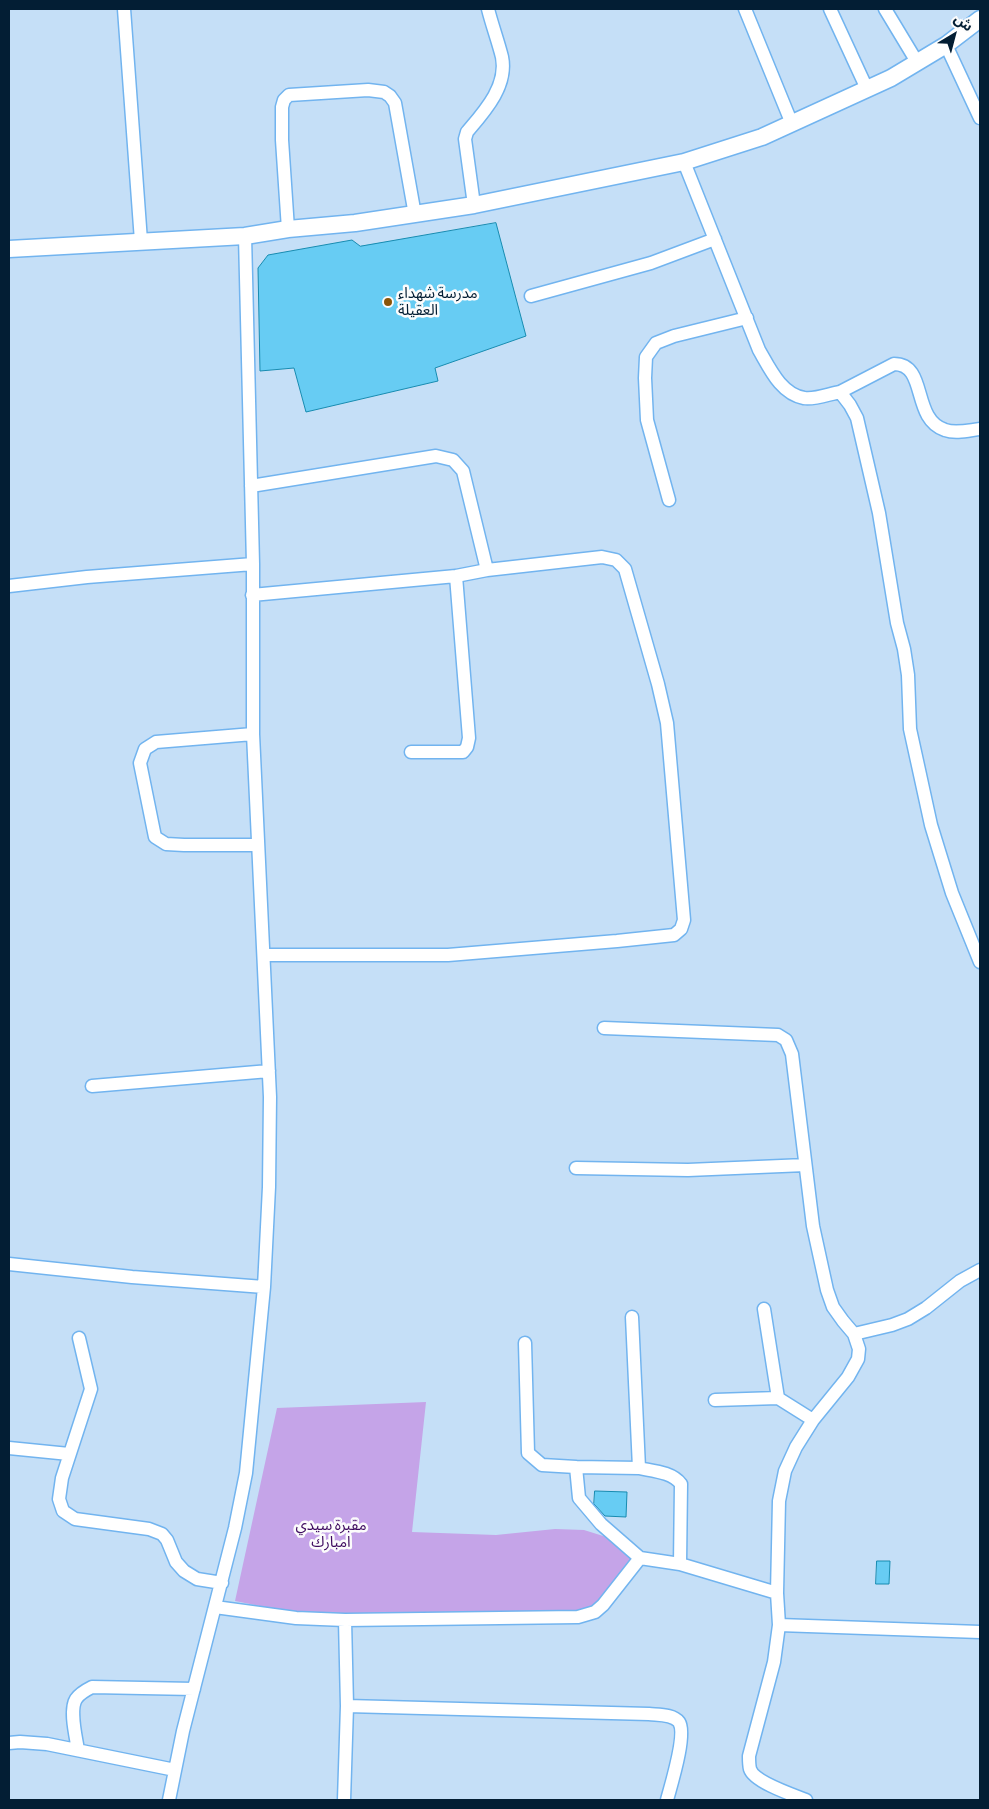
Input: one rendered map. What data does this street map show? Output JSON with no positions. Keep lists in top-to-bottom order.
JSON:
{
  "parks": ["مقبرة سيدي امبارك"],
  "places": ["مدرسة شهداء العقيلة"],
  "north": "top right"
}
